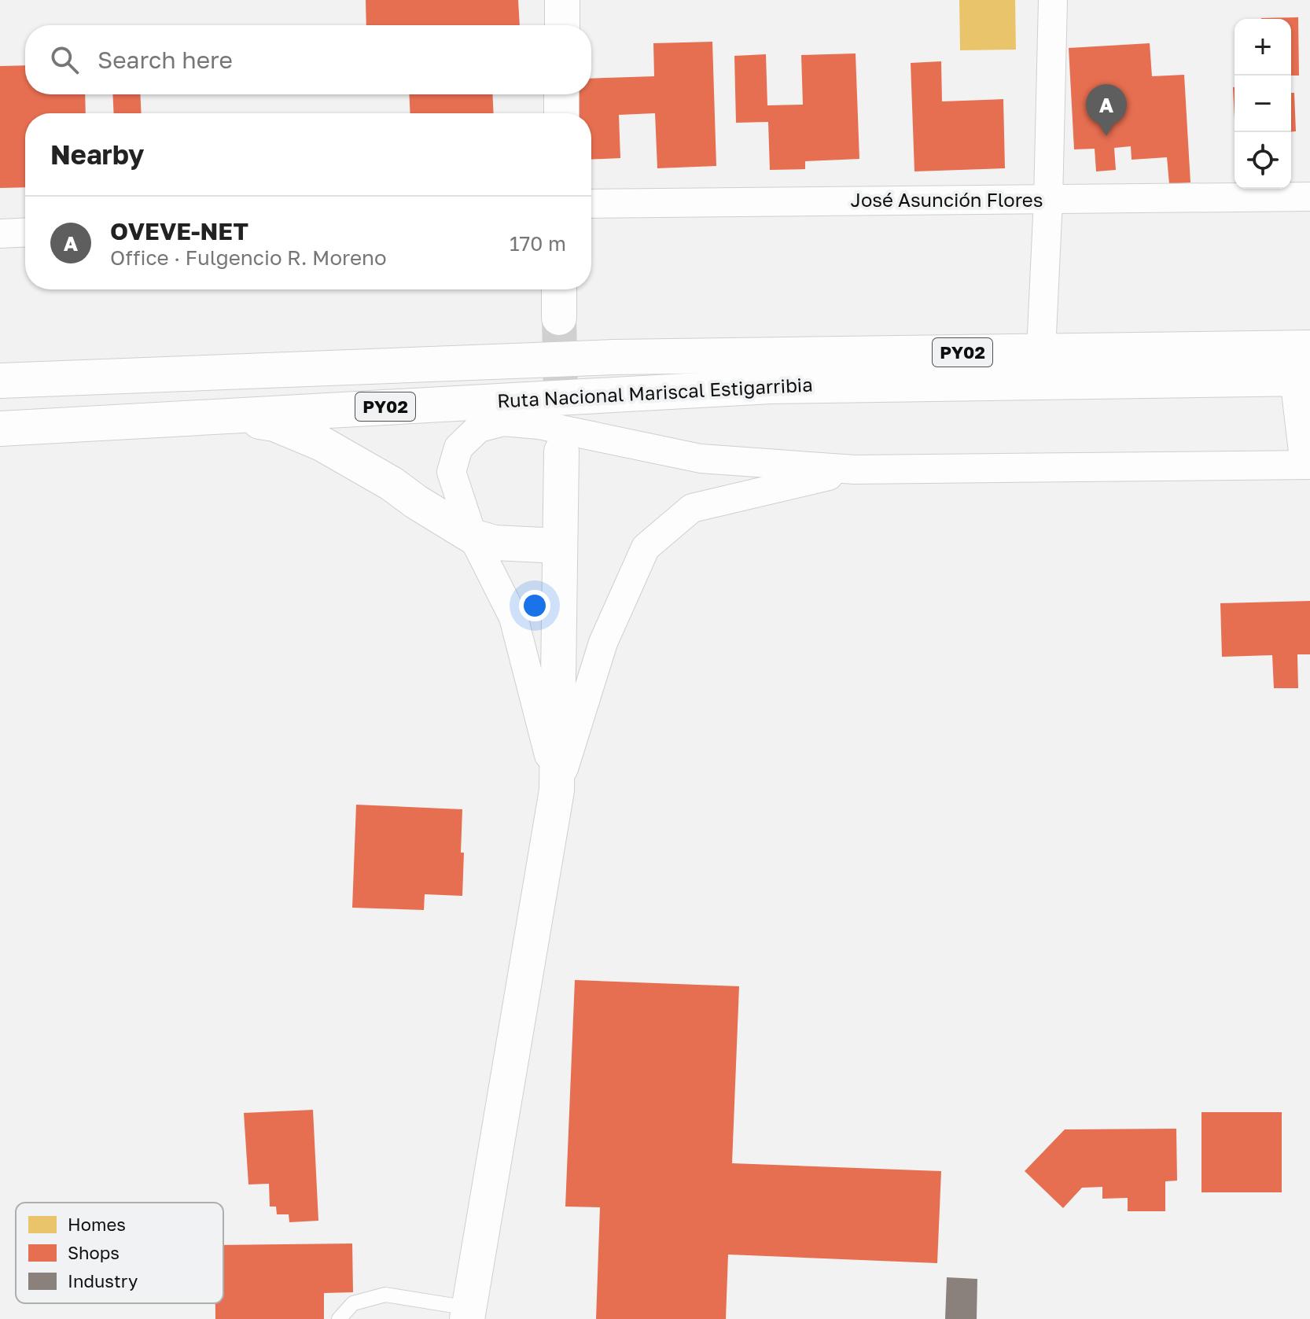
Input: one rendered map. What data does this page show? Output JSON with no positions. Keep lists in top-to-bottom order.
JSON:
{
  "streets": {
    "main road": ["PY02", "Ruta Nacional Mariscal Estigarribia"],
    "street": ["José Asunción Flores"]
  },
  "legend": ["Homes", "Shops", "Industry"],
  "page": {
    "map_buttons": ["+", "−"],
    "search": "Search here",
    "pins": "A",
    "heading": "Nearby",
    "list": [
      {
        "mark": "A",
        "name": "OVEVE-NET",
        "note": "Office · Fulgencio R. Moreno",
        "value": "170 m"
      }
    ]
  }
}
